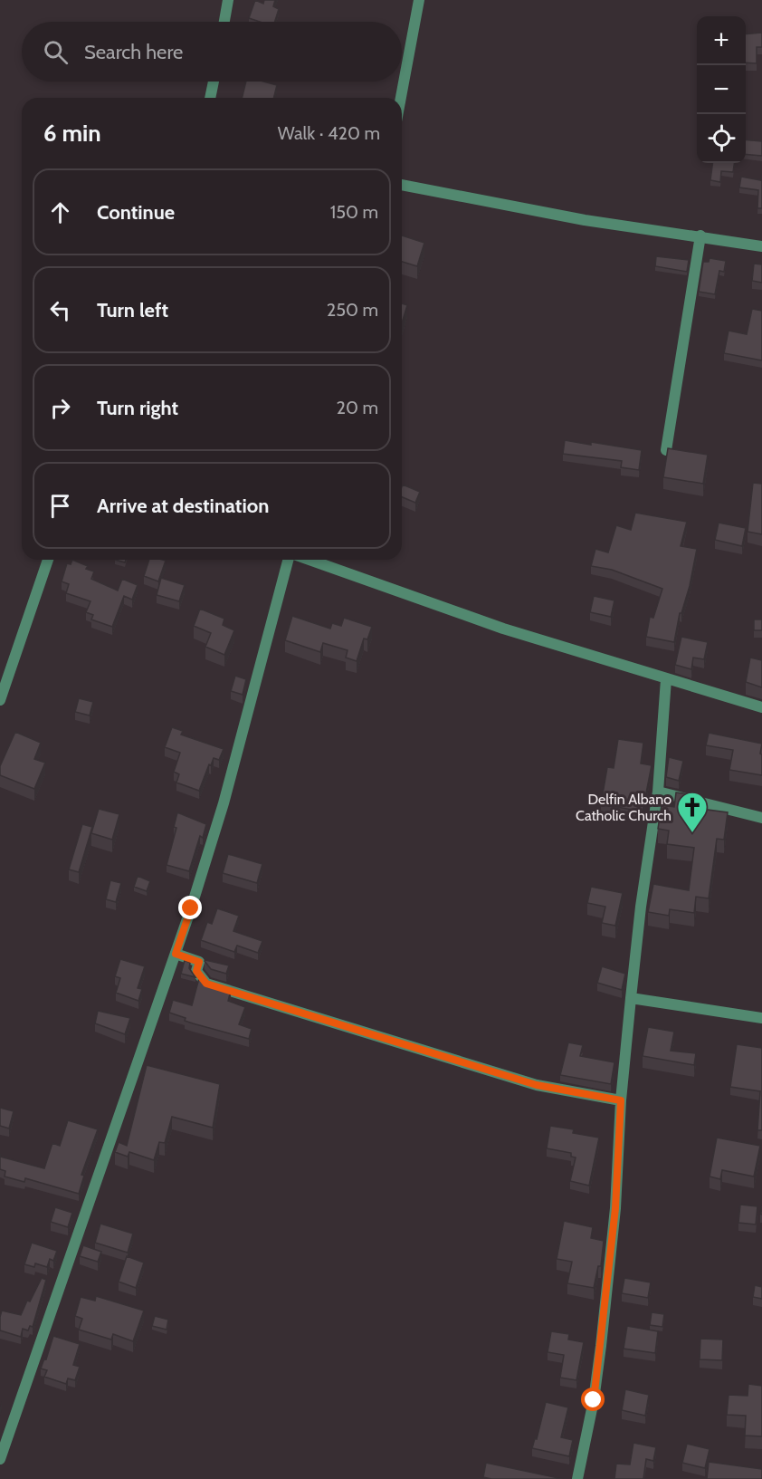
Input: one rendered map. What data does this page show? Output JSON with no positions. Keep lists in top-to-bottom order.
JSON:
{
  "places": {
    "church": ["Delfin Albano Catholic Church"]
  },
  "page": {
    "map_buttons": ["+", "−"],
    "search": "Search here",
    "heading": ["6 min", "Walk · 420 m"],
    "list": [
      ["Continue", "150 m"],
      ["Turn left", "250 m"],
      ["Turn right", "20 m"],
      "Arrive at destination"
    ]
  }
}
